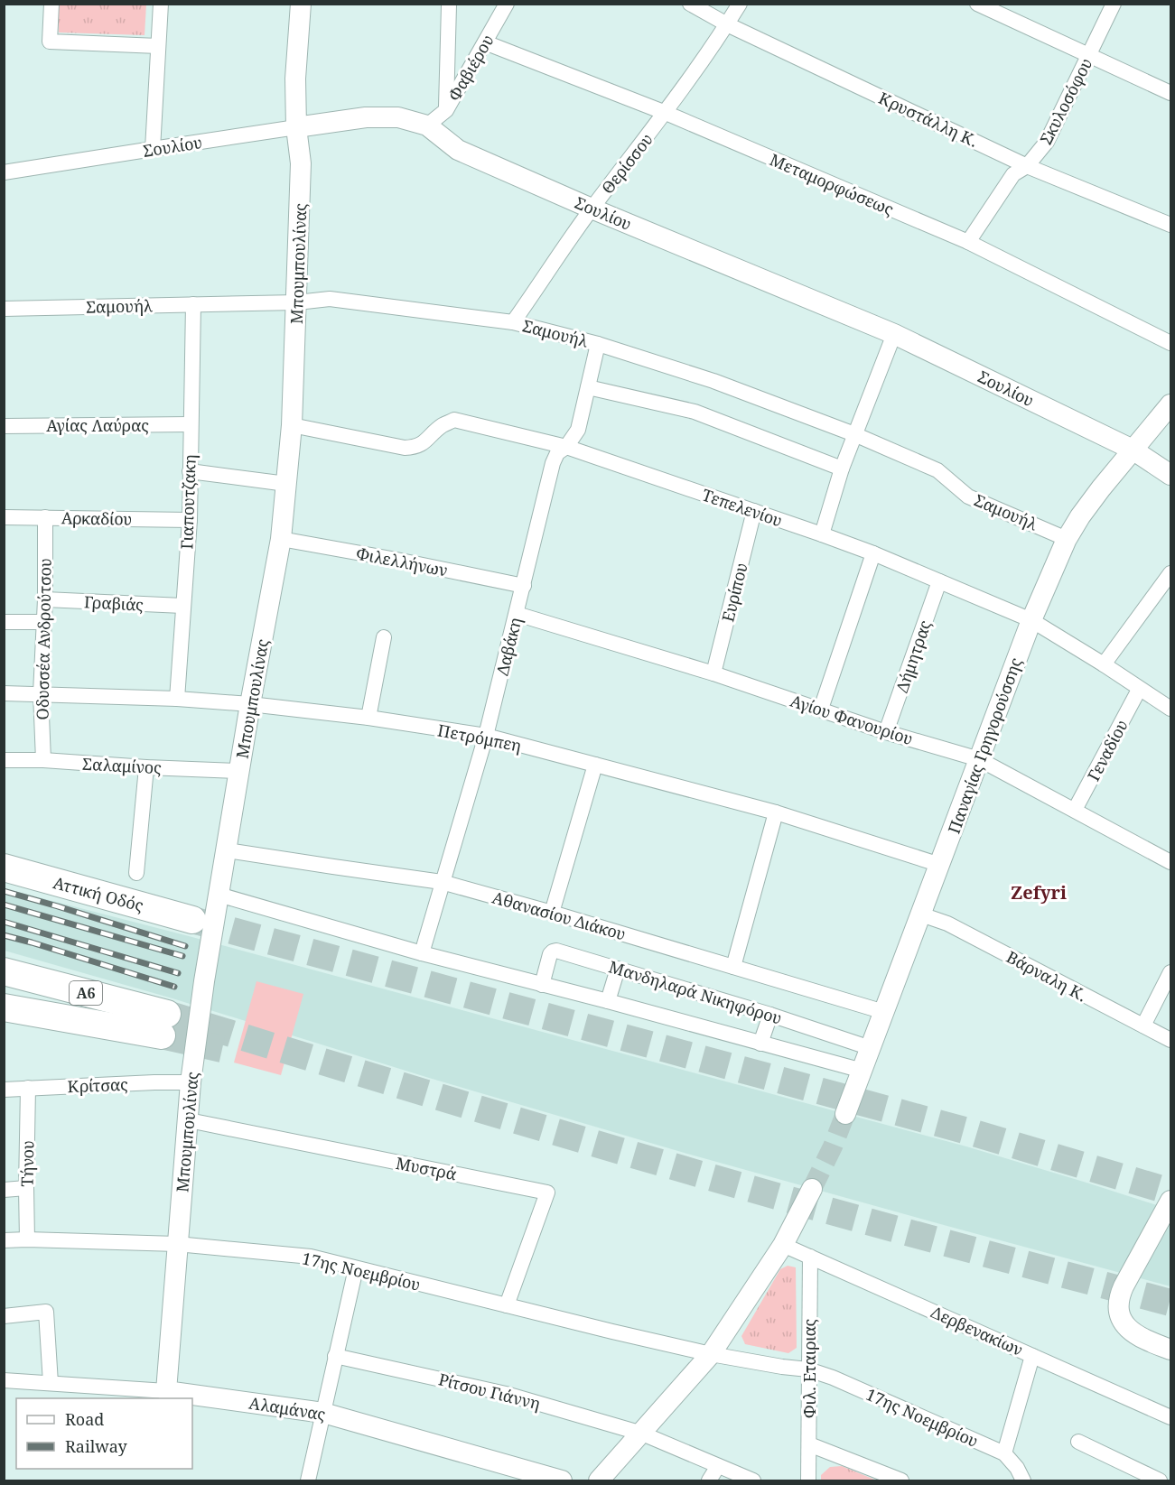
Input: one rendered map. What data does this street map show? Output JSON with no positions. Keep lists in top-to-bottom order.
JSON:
{
  "streets": {
    "highway": ["Αττική Οδός", "Α6"],
    "street": [
      "Φαβιέρου",
      "Σκυλοσόφου",
      "Κρυστάλλη Κ.",
      "Σουλίου",
      "Θερίσσου",
      "Μεταμορφώσεως",
      "Μπουμπουλίνας",
      "Σαμουήλ",
      "Αγίας Λαύρας",
      "Γιαπουτζακη",
      "Τεπελενίου",
      "Αρκαδίου",
      "Φιλελλήνων",
      "Ευρίπου",
      "Γραβιάς",
      "Οδυσσέα Ανδρούτσου",
      "Δαβάκη",
      "Δήμητρας",
      "Αγίου Φανουρίου",
      "Πετρόμπεη",
      "Παναγίας Γρηγορούσσης",
      "Γεναδίου",
      "Σαλαμίνος",
      "Αθανασίου Διάκου",
      "Βάρναλη Κ.",
      "Μανδηλαρά Νικηφόρου",
      "Κρίτσας",
      "Τήνου",
      "Μυστρά",
      "17ης Νοεμβρίου",
      "Δερβενακίων",
      "Φιλ. Εταιριας",
      "Ρίτσου Γιάννη",
      "Αλαμάνας"
    ]
  },
  "crossings": [
    ["Φαβιέρου", "Σουλίου"],
    ["Φαβιέρου", "Μεταμορφώσεως"],
    ["Σκυλοσόφου", "Κρυστάλλη Κ."],
    ["Σκυλοσόφου", "Μεταμορφώσεως"],
    ["Κρυστάλλη Κ.", "Θερίσσου"],
    ["Σουλίου", "Θερίσσου"],
    ["Σουλίου", "Μπουμπουλίνας"],
    ["Σουλίου", "Παναγίας Γρηγορούσσης"],
    ["Θερίσσου", "Μεταμορφώσεως"],
    ["Θερίσσου", "Σαμουήλ"],
    ["Μπουμπουλίνας", "Σαμουήλ"],
    ["Μπουμπουλίνας", "Τεπελενίου"],
    ["Μπουμπουλίνας", "Φιλελλήνων"],
    ["Μπουμπουλίνας", "Πετρόμπεη"],
    ["Μπουμπουλίνας", "Σαλαμίνος"],
    ["Μπουμπουλίνας", "Αθανασίου Διάκου"],
    ["Μπουμπουλίνας", "Μανδηλαρά Νικηφόρου"],
    ["Μπουμπουλίνας", "Κρίτσας"],
    ["Μπουμπουλίνας", "Μυστρά"],
    ["Μπουμπουλίνας", "17ης Νοεμβρίου"],
    ["Μπουμπουλίνας", "Αλαμάνας"],
    ["Σαμουήλ", "Γιαπουτζακη"],
    ["Σαμουήλ", "Δαβάκη"],
    ["Σαμουήλ", "Παναγίας Γρηγορούσσης"],
    ["Αγίας Λαύρας", "Γιαπουτζακη"],
    ["Γιαπουτζακη", "Αρκαδίου"],
    ["Γιαπουτζακη", "Γραβιάς"],
    ["Γιαπουτζακη", "Πετρόμπεη"],
    ["Τεπελενίου", "Ευρίπου"],
    ["Τεπελενίου", "Δαβάκη"],
    ["Τεπελενίου", "Δήμητρας"],
    ["Τεπελενίου", "Παναγίας Γρηγορούσσης"],
    ["Τεπελενίου", "Γεναδίου"],
    ["Αρκαδίου", "Οδυσσέα Ανδρούτσου"],
    ["Φιλελλήνων", "Δαβάκη"],
    ["Ευρίπου", "Αγίου Φανουρίου"],
    ["Γραβιάς", "Οδυσσέα Ανδρούτσου"],
    ["Οδυσσέα Ανδρούτσου", "Πετρόμπεη"],
    ["Οδυσσέα Ανδρούτσου", "Σαλαμίνος"],
    ["Δαβάκη", "Αγίου Φανουρίου"],
    ["Δαβάκη", "Πετρόμπεη"],
    ["Δαβάκη", "Αθανασίου Διάκου"],
    ["Δαβάκη", "Μανδηλαρά Νικηφόρου"],
    ["Δήμητρας", "Αγίου Φανουρίου"],
    ["Αγίου Φανουρίου", "Παναγίας Γρηγορούσσης"],
    ["Αγίου Φανουρίου", "Γεναδίου"],
    ["Πετρόμπεη", "Παναγίας Γρηγορούσσης"],
    ["Παναγίας Γρηγορούσσης", "Αθανασίου Διάκου"],
    ["Παναγίας Γρηγορούσσης", "Βάρναλη Κ."],
    ["Παναγίας Γρηγορούσσης", "Μανδηλαρά Νικηφόρου"],
    ["Κρίτσας", "Τήνου"],
    ["Τήνου", "17ης Νοεμβρίου"],
    ["Μυστρά", "17ης Νοεμβρίου"],
    ["17ης Νοεμβρίου", "Φιλ. Εταιριας"],
    ["Δερβενακίων", "Φιλ. Εταιριας"]
  ],
  "districts": ["Zefyri"],
  "legend": ["Road", "Railway"]
}
